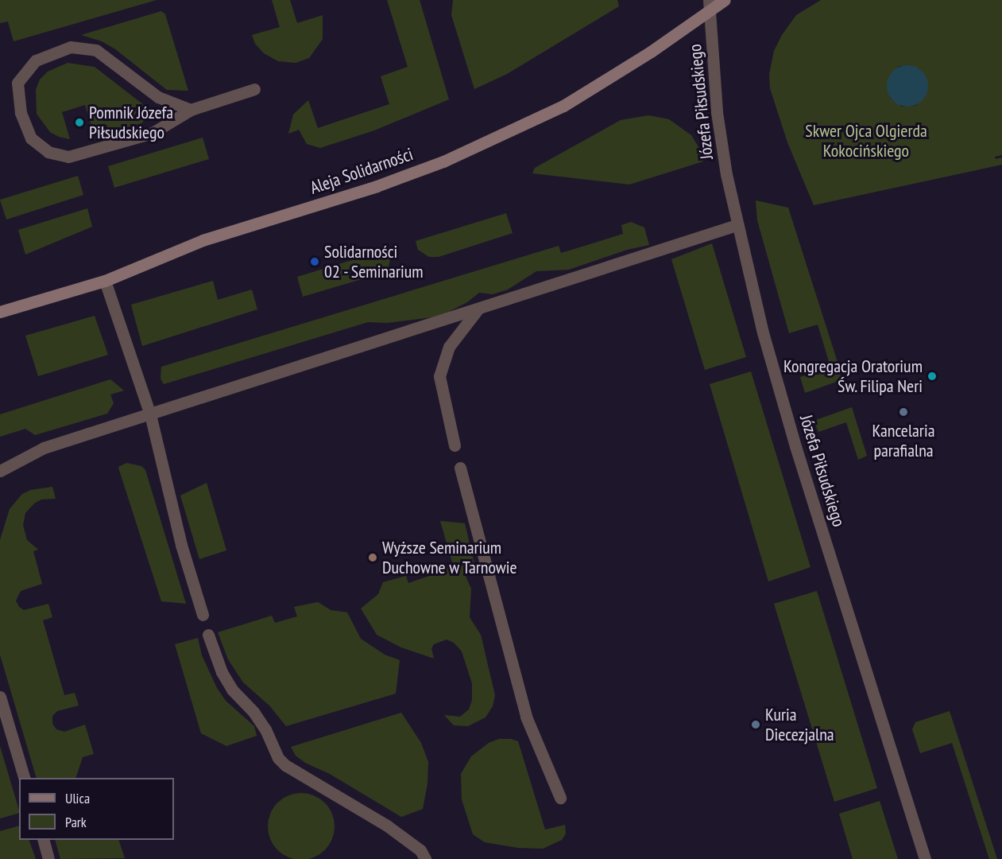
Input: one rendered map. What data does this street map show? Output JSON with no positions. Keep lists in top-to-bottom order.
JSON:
{
  "streets": {
    "street": ["Józefa Piłsudskiego", "Aleja Solidarności"]
  },
  "crossings": [
    ["Józefa Piłsudskiego", "Aleja Solidarności"]
  ],
  "parks": ["Skwer Ojca Olgierda Kokocińskiego"],
  "places": [
    "Pomnik Józefa Piłsudskiego",
    "Solidarności 02 - Seminarium",
    "Kongregacja Oratorium Św. Filipa Neri",
    "Kancelaria parafialna",
    "Wyższe Seminarium Duchowne w Tarnowie",
    "Kuria Diecezjalna"
  ],
  "legend": ["Ulica", "Park"]
}
